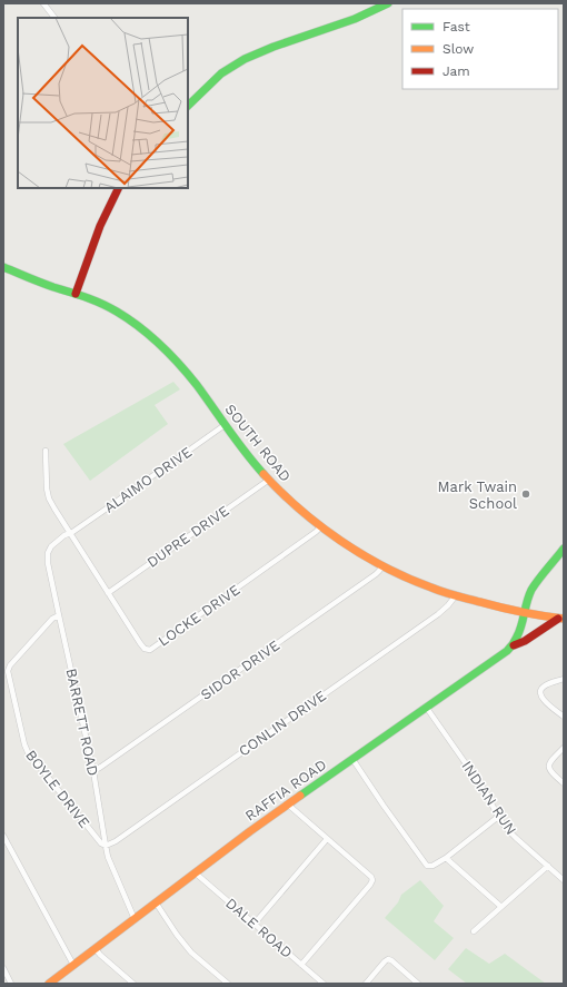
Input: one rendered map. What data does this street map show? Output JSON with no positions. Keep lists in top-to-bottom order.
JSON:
{
  "streets": {
    "main road": ["SOUTH ROAD", "RAFFIA ROAD"],
    "street": [
      "ALAIMO DRIVE",
      "DUPRE DRIVE",
      "LOCKE DRIVE",
      "SIDOR DRIVE",
      "BARRETT ROAD",
      "CONLIN DRIVE",
      "BOYLE DRIVE",
      "INDIAN RUN",
      "DALE ROAD"
    ]
  },
  "crossings": [
    ["SOUTH ROAD", "ALAIMO DRIVE"],
    ["SOUTH ROAD", "DUPRE DRIVE"],
    ["SOUTH ROAD", "LOCKE DRIVE"],
    ["SOUTH ROAD", "SIDOR DRIVE"],
    ["SOUTH ROAD", "CONLIN DRIVE"],
    ["SOUTH ROAD", "RAFFIA ROAD"],
    ["ALAIMO DRIVE", "LOCKE DRIVE"],
    ["ALAIMO DRIVE", "BARRETT ROAD"],
    ["DUPRE DRIVE", "LOCKE DRIVE"],
    ["LOCKE DRIVE", "BARRETT ROAD"],
    ["SIDOR DRIVE", "BARRETT ROAD"],
    ["BARRETT ROAD", "CONLIN DRIVE"],
    ["BARRETT ROAD", "BOYLE DRIVE"],
    ["BARRETT ROAD", "RAFFIA ROAD"],
    ["CONLIN DRIVE", "BOYLE DRIVE"],
    ["RAFFIA ROAD", "INDIAN RUN"],
    ["RAFFIA ROAD", "DALE ROAD"]
  ],
  "places": ["Mark Twain School"],
  "legend": ["Fast", "Slow", "Jam"]
}
